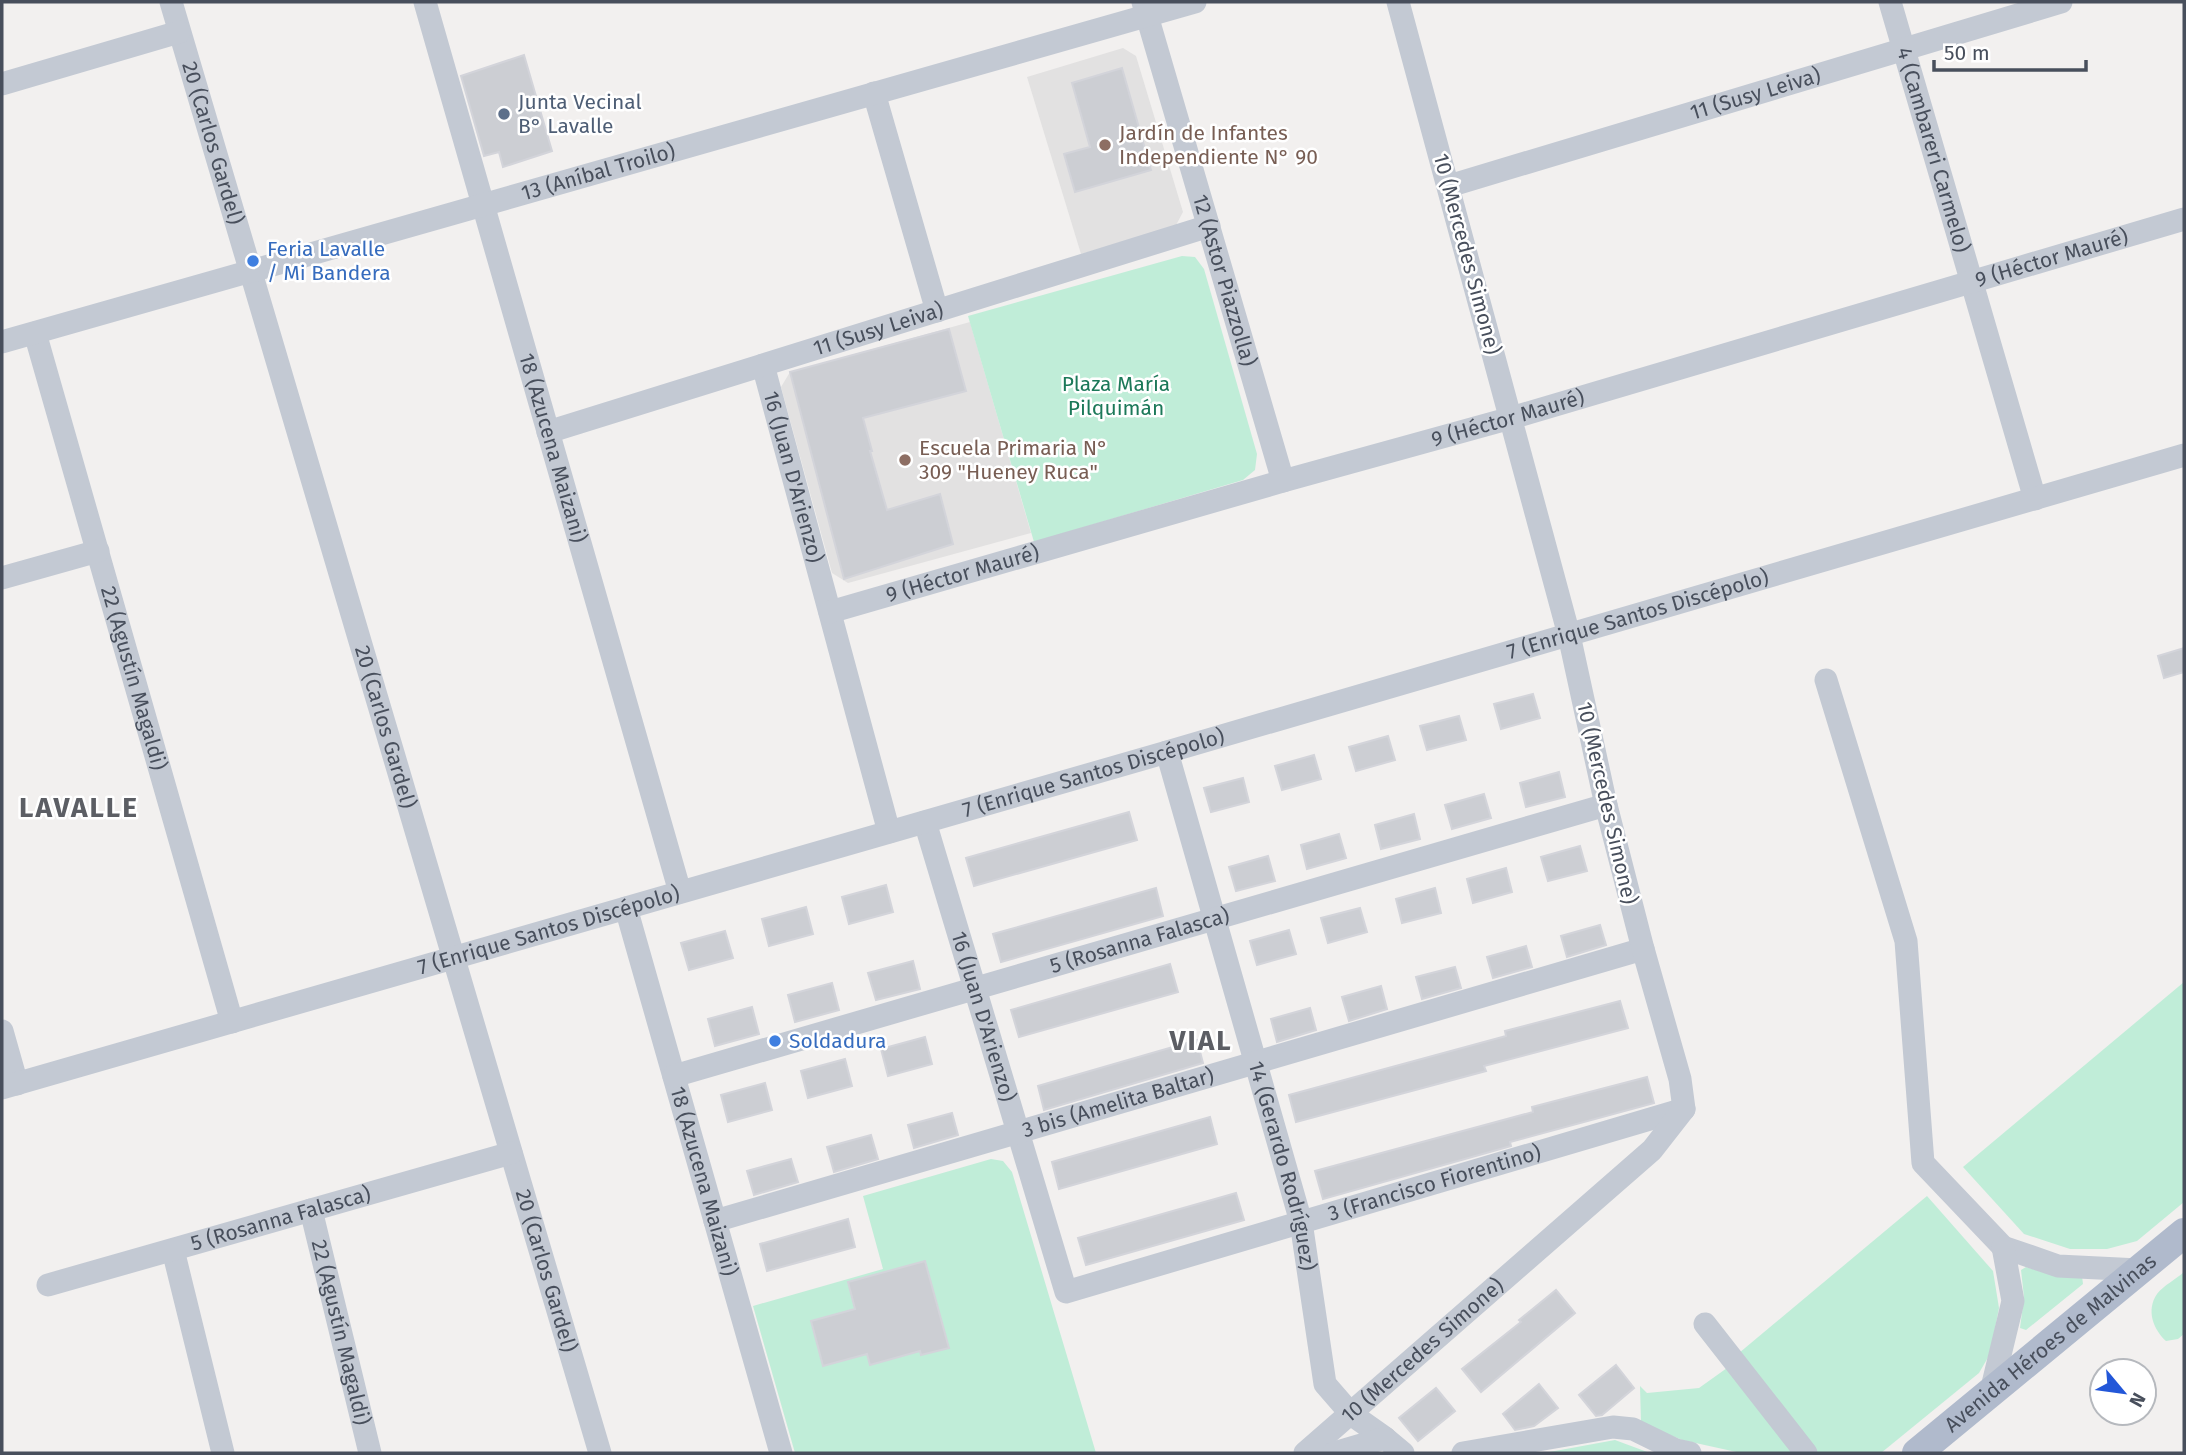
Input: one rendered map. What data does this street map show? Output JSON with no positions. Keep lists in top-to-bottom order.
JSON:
{
  "streets": {
    "main road": ["Avenida Héroes de Malvinas"],
    "street": [
      "11 (Susy Leiva)",
      "20 (Carlos Gardel)",
      "4 (Cambareri Carmelo)",
      "13 (Aníbal Troilo)",
      "10 (Mercedes Simone)",
      "9 (Héctor Mauré)",
      "12 (Astor Piazzolla)",
      "18 (Azucena Maizani)",
      "16 (Juan D'Arienzo)",
      "7 (Enrique Santos Discépolo)",
      "22 (Agustín Magaldi)",
      "5 (Rosanna Falasca)",
      "3 bis (Amelita Baltar)",
      "14 (Gerardo Rodríguez)",
      "3 (Francisco Fiorentino)"
    ]
  },
  "crossings": [
    ["11 (Susy Leiva)", "4 (Cambareri Carmelo)"],
    ["11 (Susy Leiva)", "10 (Mercedes Simone)"],
    ["11 (Susy Leiva)", "12 (Astor Piazzolla)"],
    ["11 (Susy Leiva)", "18 (Azucena Maizani)"],
    ["11 (Susy Leiva)", "16 (Juan D'Arienzo)"],
    ["20 (Carlos Gardel)", "13 (Aníbal Troilo)"],
    ["20 (Carlos Gardel)", "7 (Enrique Santos Discépolo)"],
    ["20 (Carlos Gardel)", "5 (Rosanna Falasca)"],
    ["4 (Cambareri Carmelo)", "9 (Héctor Mauré)"],
    ["4 (Cambareri Carmelo)", "7 (Enrique Santos Discépolo)"],
    ["13 (Aníbal Troilo)", "12 (Astor Piazzolla)"],
    ["13 (Aníbal Troilo)", "18 (Azucena Maizani)"],
    ["13 (Aníbal Troilo)", "22 (Agustín Magaldi)"],
    ["10 (Mercedes Simone)", "9 (Héctor Mauré)"],
    ["10 (Mercedes Simone)", "7 (Enrique Santos Discépolo)"],
    ["10 (Mercedes Simone)", "5 (Rosanna Falasca)"],
    ["10 (Mercedes Simone)", "3 bis (Amelita Baltar)"],
    ["10 (Mercedes Simone)", "14 (Gerardo Rodríguez)"],
    ["10 (Mercedes Simone)", "3 (Francisco Fiorentino)"],
    ["9 (Héctor Mauré)", "12 (Astor Piazzolla)"],
    ["9 (Héctor Mauré)", "16 (Juan D'Arienzo)"],
    ["18 (Azucena Maizani)", "7 (Enrique Santos Discépolo)"],
    ["18 (Azucena Maizani)", "5 (Rosanna Falasca)"],
    ["18 (Azucena Maizani)", "3 bis (Amelita Baltar)"],
    ["16 (Juan D'Arienzo)", "7 (Enrique Santos Discépolo)"],
    ["16 (Juan D'Arienzo)", "5 (Rosanna Falasca)"],
    ["16 (Juan D'Arienzo)", "3 bis (Amelita Baltar)"],
    ["16 (Juan D'Arienzo)", "3 (Francisco Fiorentino)"],
    ["7 (Enrique Santos Discépolo)", "22 (Agustín Magaldi)"],
    ["7 (Enrique Santos Discépolo)", "14 (Gerardo Rodríguez)"],
    ["22 (Agustín Magaldi)", "5 (Rosanna Falasca)"],
    ["5 (Rosanna Falasca)", "14 (Gerardo Rodríguez)"],
    ["3 bis (Amelita Baltar)", "14 (Gerardo Rodríguez)"],
    ["14 (Gerardo Rodríguez)", "3 (Francisco Fiorentino)"]
  ],
  "districts": ["LAVALLE", "VIAL"],
  "parks": ["Plaza María Pilquimán"],
  "places": [
    "Junta Vecinal B° Lavalle",
    "Jardín de Infantes Independiente N° 90",
    "Feria Lavalle / Mi Bandera",
    "Escuela Primaria N° 309 \"Hueney Ruca\"",
    "Soldadura"
  ],
  "scale_bar": "50 m",
  "north": "bottom right"
}
